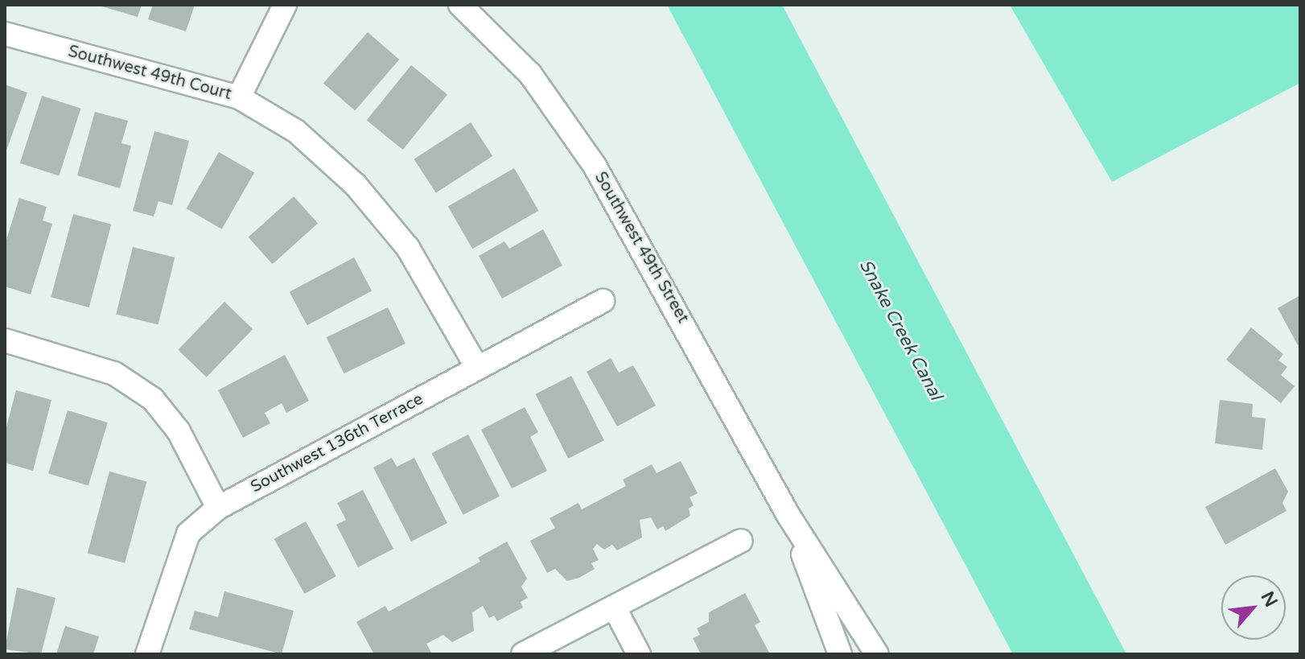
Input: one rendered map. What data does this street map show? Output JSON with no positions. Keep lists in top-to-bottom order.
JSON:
{
  "streets": {
    "street": ["Southwest 49th Court", "Southwest 49th Street", "Southwest 136th Terrace"]
  },
  "crossings": [
    ["Southwest 49th Court", "Southwest 136th Terrace"]
  ],
  "water": ["Snake Creek Canal"],
  "north": "top right"
}
